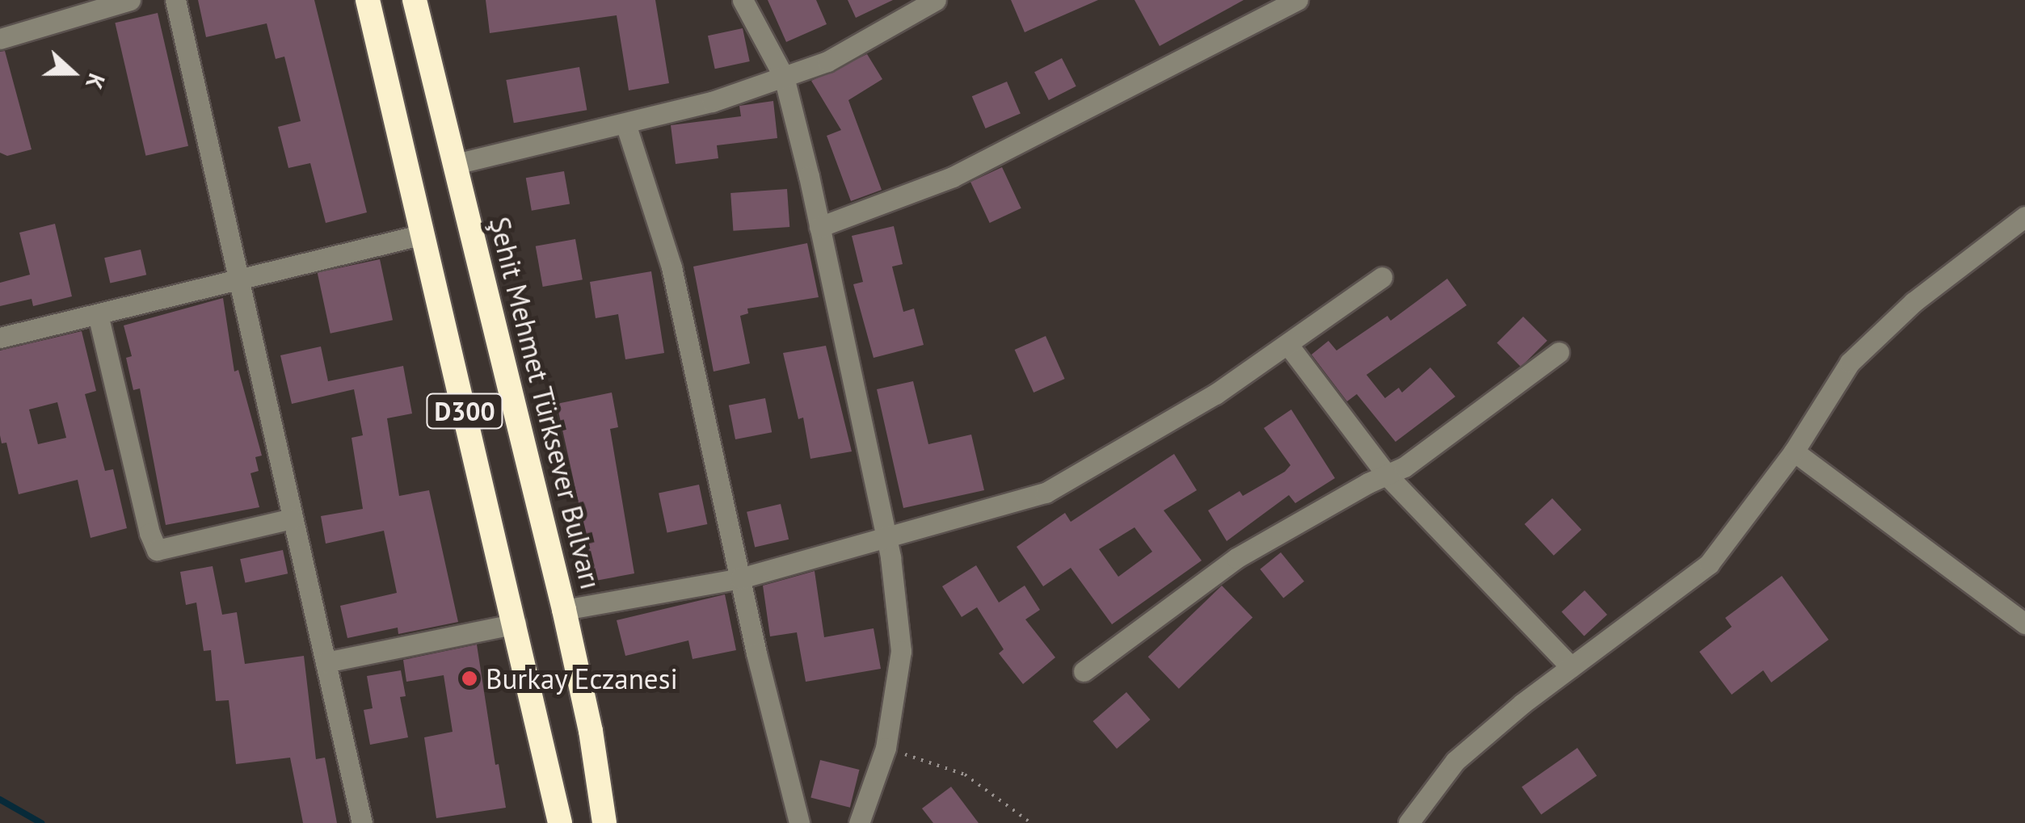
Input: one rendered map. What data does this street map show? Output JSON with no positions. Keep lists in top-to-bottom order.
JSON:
{
  "streets": {
    "highway": ["Şehit Mehmet Türksever Bulvarı", "D300"]
  },
  "places": ["Burkay Eczanesi"],
  "north": "right"
}
